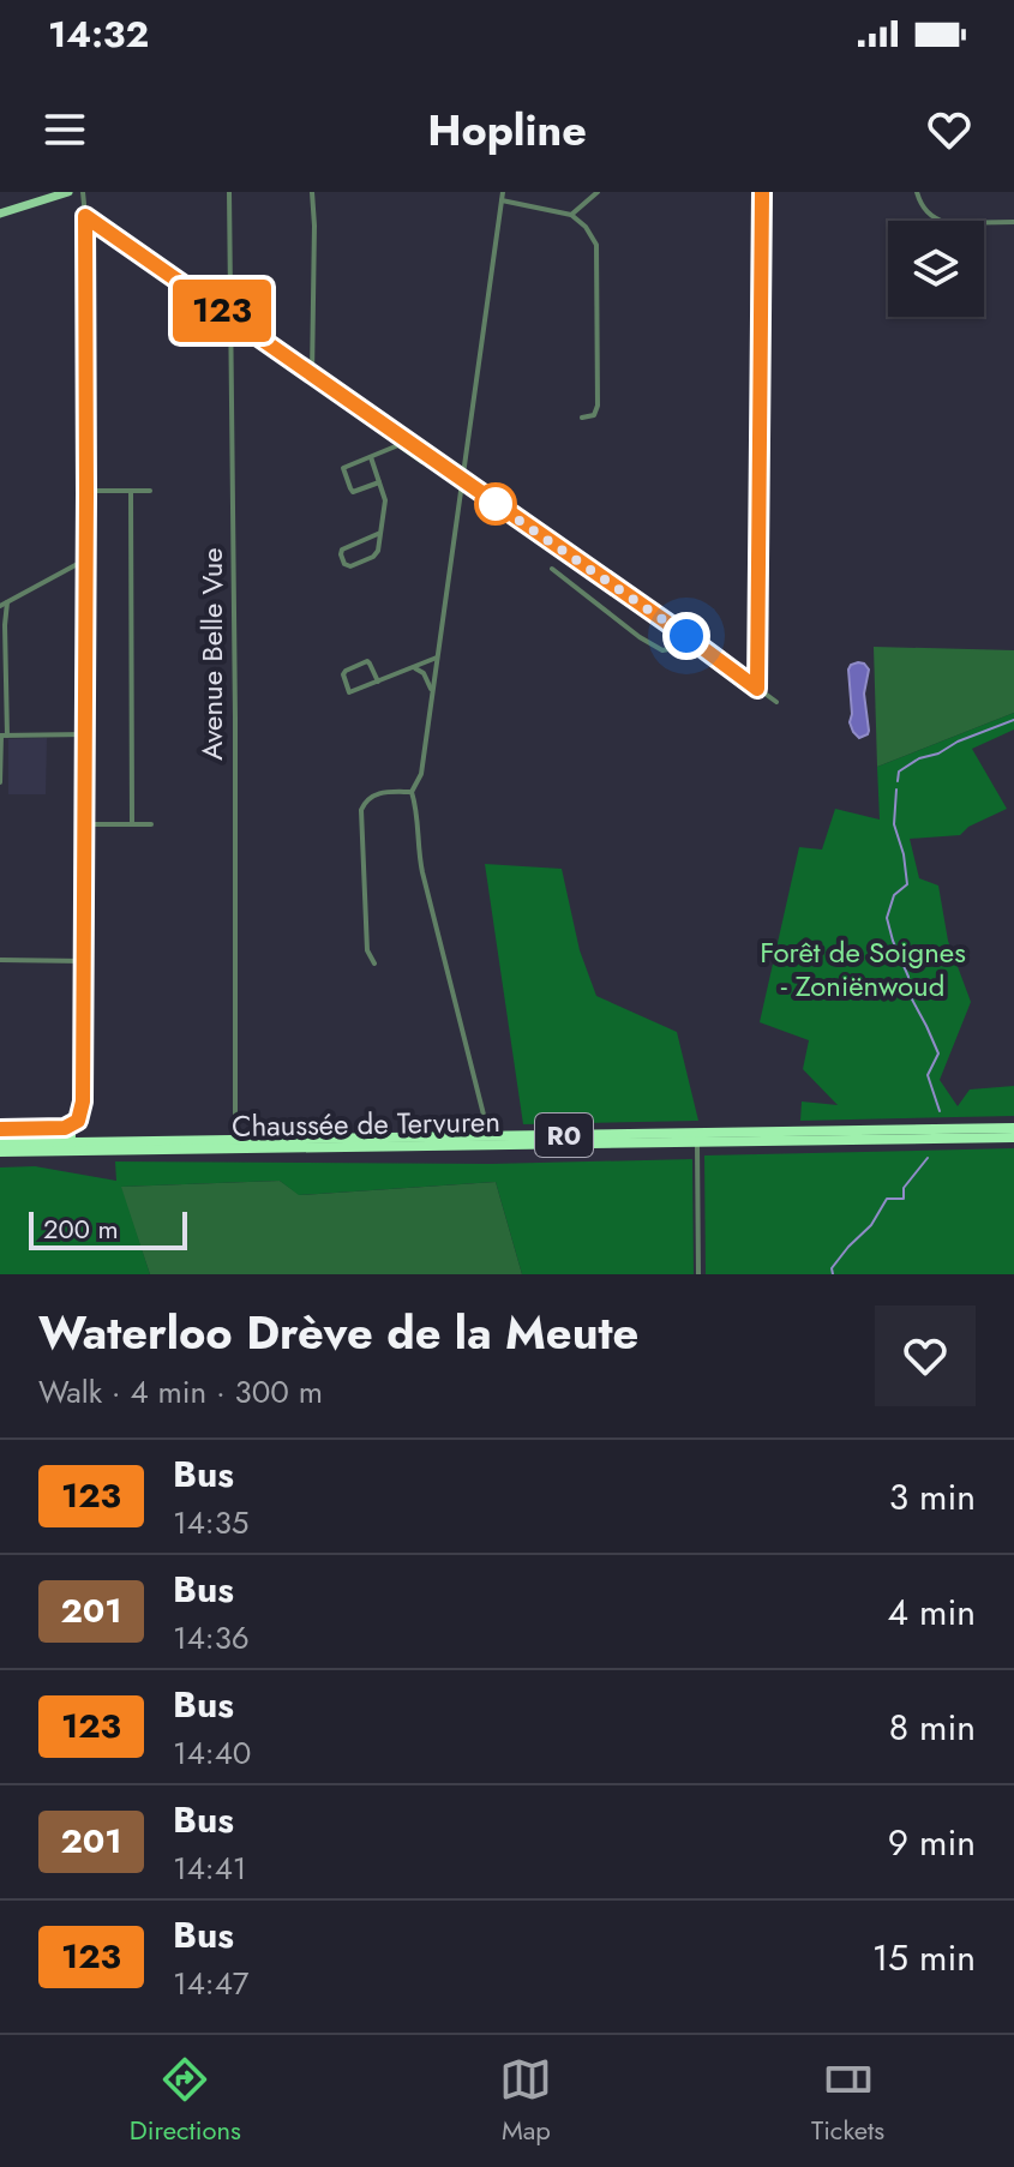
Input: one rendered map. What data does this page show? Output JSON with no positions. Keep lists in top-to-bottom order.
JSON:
{
  "streets": {
    "highway": ["Chaussée de Tervuren", "R0"],
    "street": ["Avenue Belle Vue"]
  },
  "crossings": [
    ["Chaussée de Tervuren", "R0"]
  ],
  "parks": ["Forêt de Soignes - Zoniënwoud"],
  "lines": ["bus line 123"],
  "scale_bar": "200 m",
  "page": {
    "status": "14:32",
    "header": "Hopline",
    "on_map": "123",
    "scale": "200 m",
    "heading": ["Waterloo Drève de la Meute", "Walk · 4 min · 300 m"],
    "list": [
      {
        "mark": "123",
        "name": "Bus",
        "note": "14:35",
        "value": "3 min"
      },
      {
        "mark": "201",
        "name": "Bus",
        "note": "14:36",
        "value": "4 min"
      },
      {
        "mark": "123",
        "name": "Bus",
        "note": "14:40",
        "value": "8 min"
      },
      {
        "mark": "201",
        "name": "Bus",
        "note": "14:41",
        "value": "9 min"
      },
      {
        "mark": "123",
        "name": "Bus",
        "note": "14:47",
        "value": "15 min"
      }
    ],
    "tabs": ["Directions", "Map", "Tickets"]
  }
}
